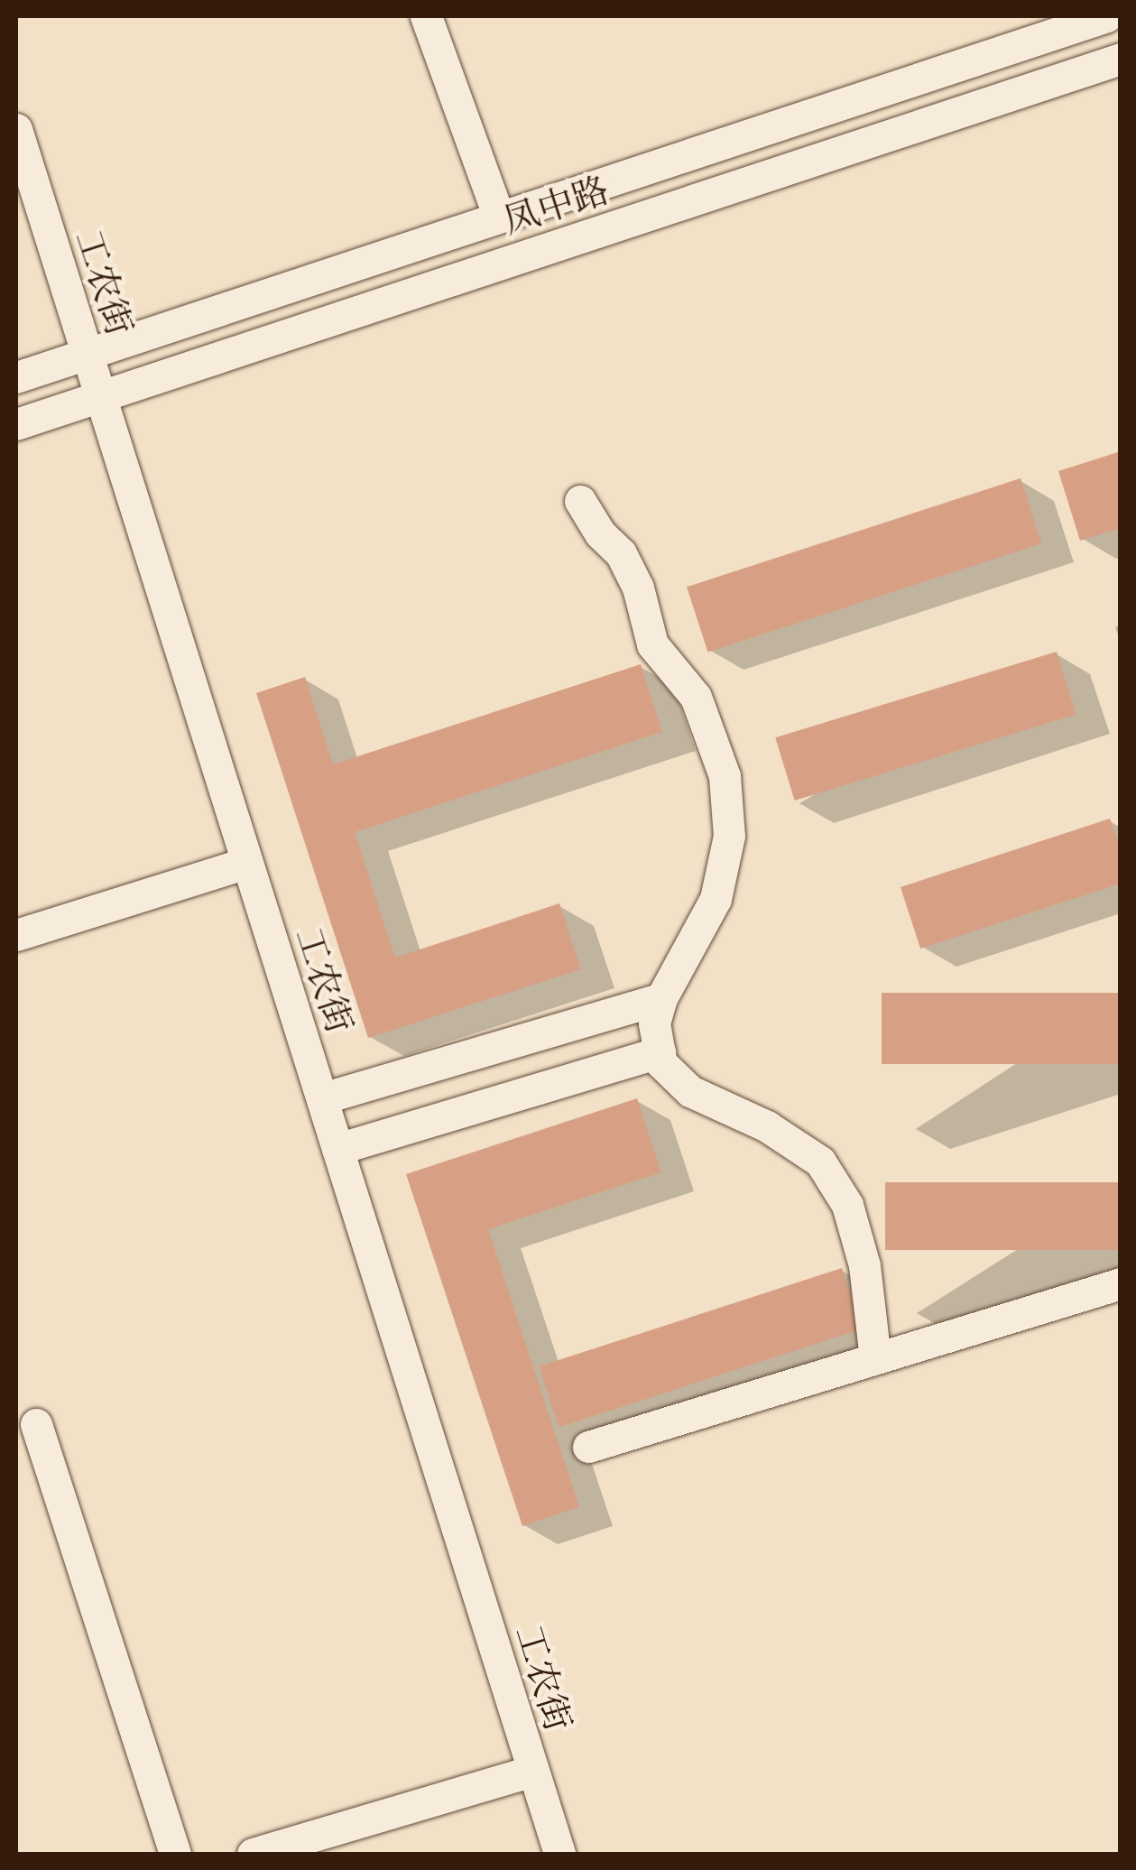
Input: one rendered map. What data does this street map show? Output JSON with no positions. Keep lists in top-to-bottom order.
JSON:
{
  "streets": {
    "street": ["凤中路", "工农街"]
  },
  "crossings": [
    ["凤中路", "工农街"]
  ]
}
